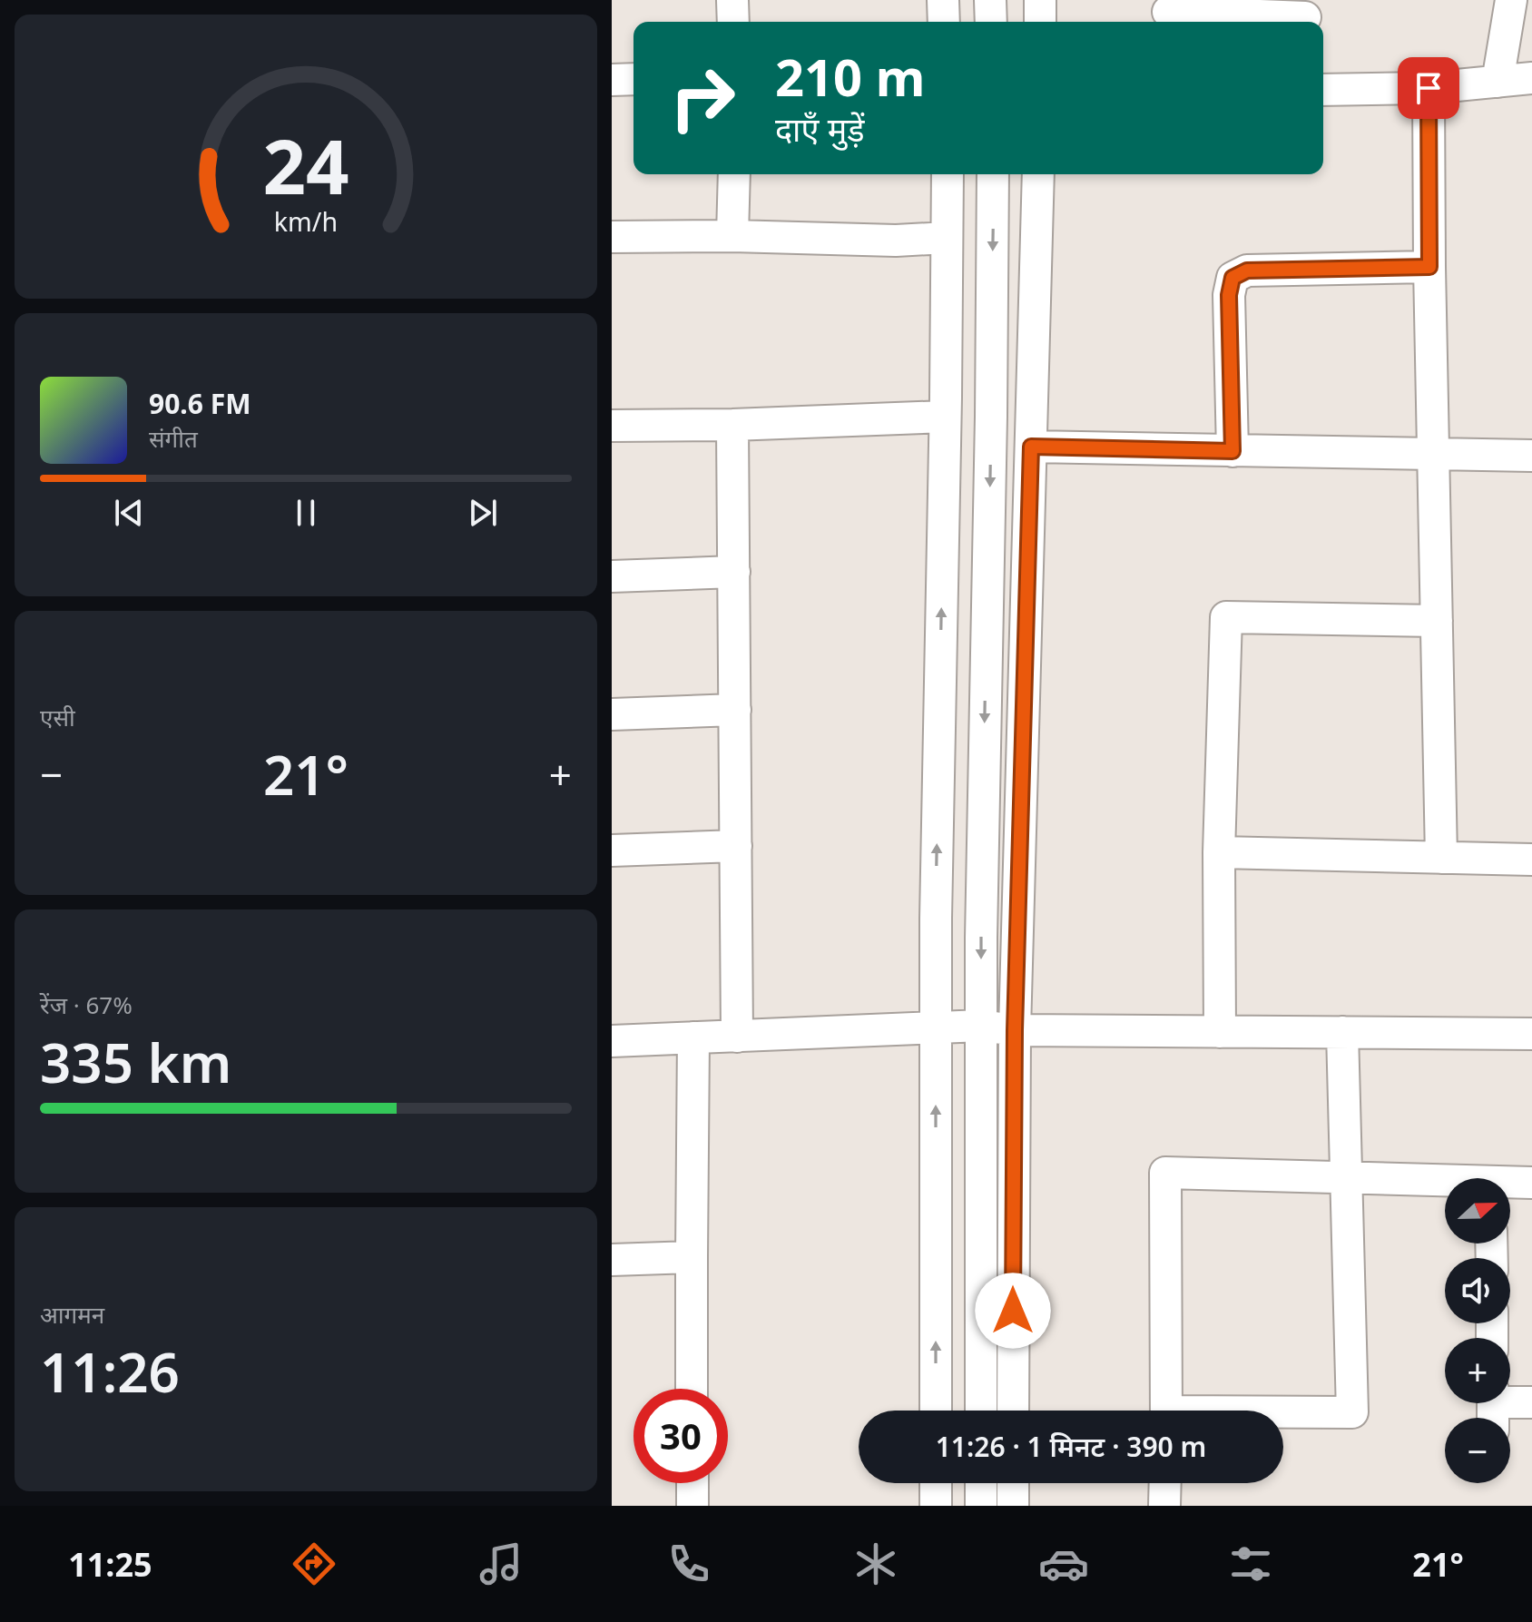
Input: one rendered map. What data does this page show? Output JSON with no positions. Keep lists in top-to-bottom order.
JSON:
{
  "north": "right",
  "page": {
    "turn": ["210 m", "दाएँ मुड़ें"],
    "song": ["90.6 FM", "संगीत"],
    "tile": [
      "एसी",
      ["रेंज · 67%", "335 km"],
      ["आगमन", "11:26"]
    ],
    "heat": ["−", "21°", "+"],
    "map_buttons": ["+", "−"],
    "limit": "30",
    "trip": "11:26 · 1 मिनट · 390 m",
    "tabs": ["11:25", "21°"],
    "gauge": ["24", "km/h"]
  }
}
